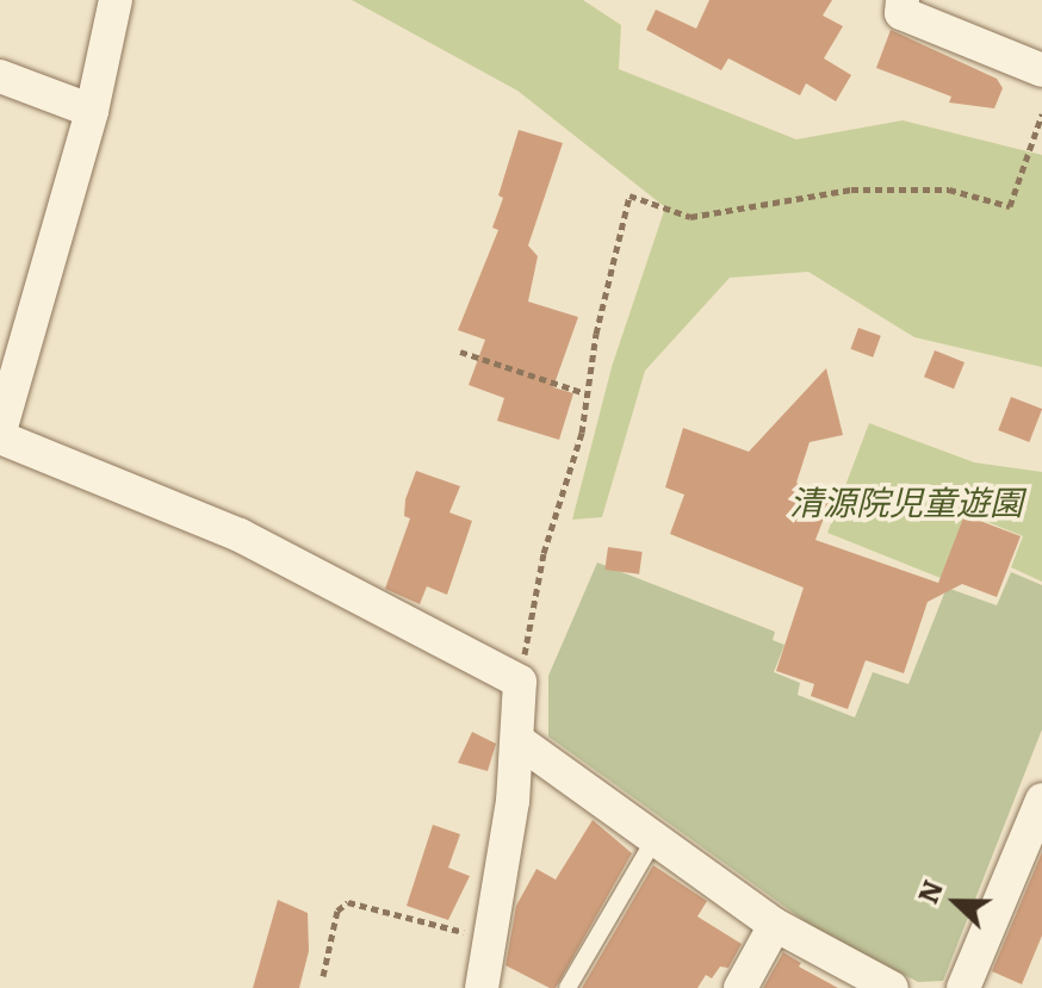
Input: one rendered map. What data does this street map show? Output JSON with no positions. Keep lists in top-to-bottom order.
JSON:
{
  "parks": ["清源院児童遊園"],
  "north": "left"
}
